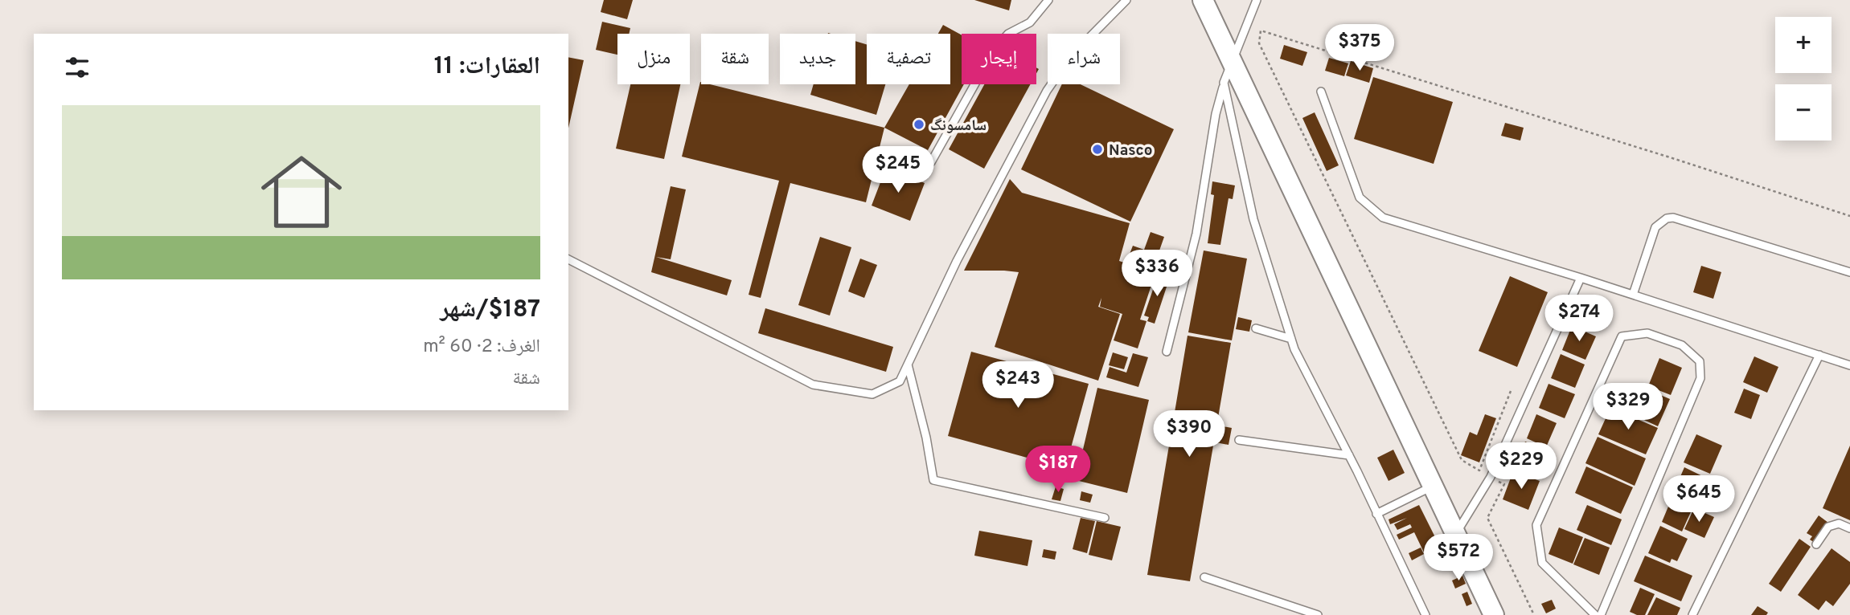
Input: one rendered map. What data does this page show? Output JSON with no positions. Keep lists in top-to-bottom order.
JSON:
{
  "places": ["سامسونگ", "Nasco"],
  "page": {
    "map_buttons": ["+", "−"],
    "price": [
      "$375",
      "$245",
      "$336",
      "$274",
      "$243",
      "$329",
      "$390",
      "$229",
      "$187",
      "$645",
      "$572"
    ],
    "chip": [
      "شراء",
      "إيجار",
      "تصفية",
      "جديد",
      "شقة",
      "منزل"
    ],
    "heading": "العقارات: 11",
    "list": [
      {
        "name": "$187/شهر",
        "note": "الغرف: 2 · 60 m² · شقة"
      }
    ]
  }
}
